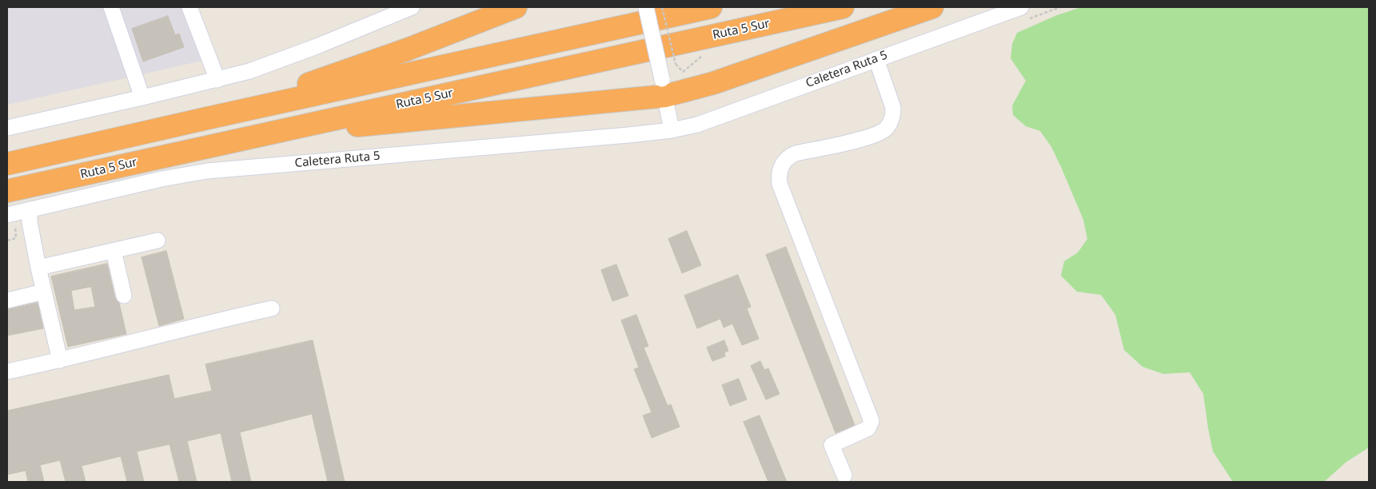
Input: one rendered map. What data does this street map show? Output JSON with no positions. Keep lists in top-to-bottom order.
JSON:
{
  "streets": {
    "highway": ["Ruta 5 Sur"],
    "street": ["Caletera Ruta 5"]
  }
}
